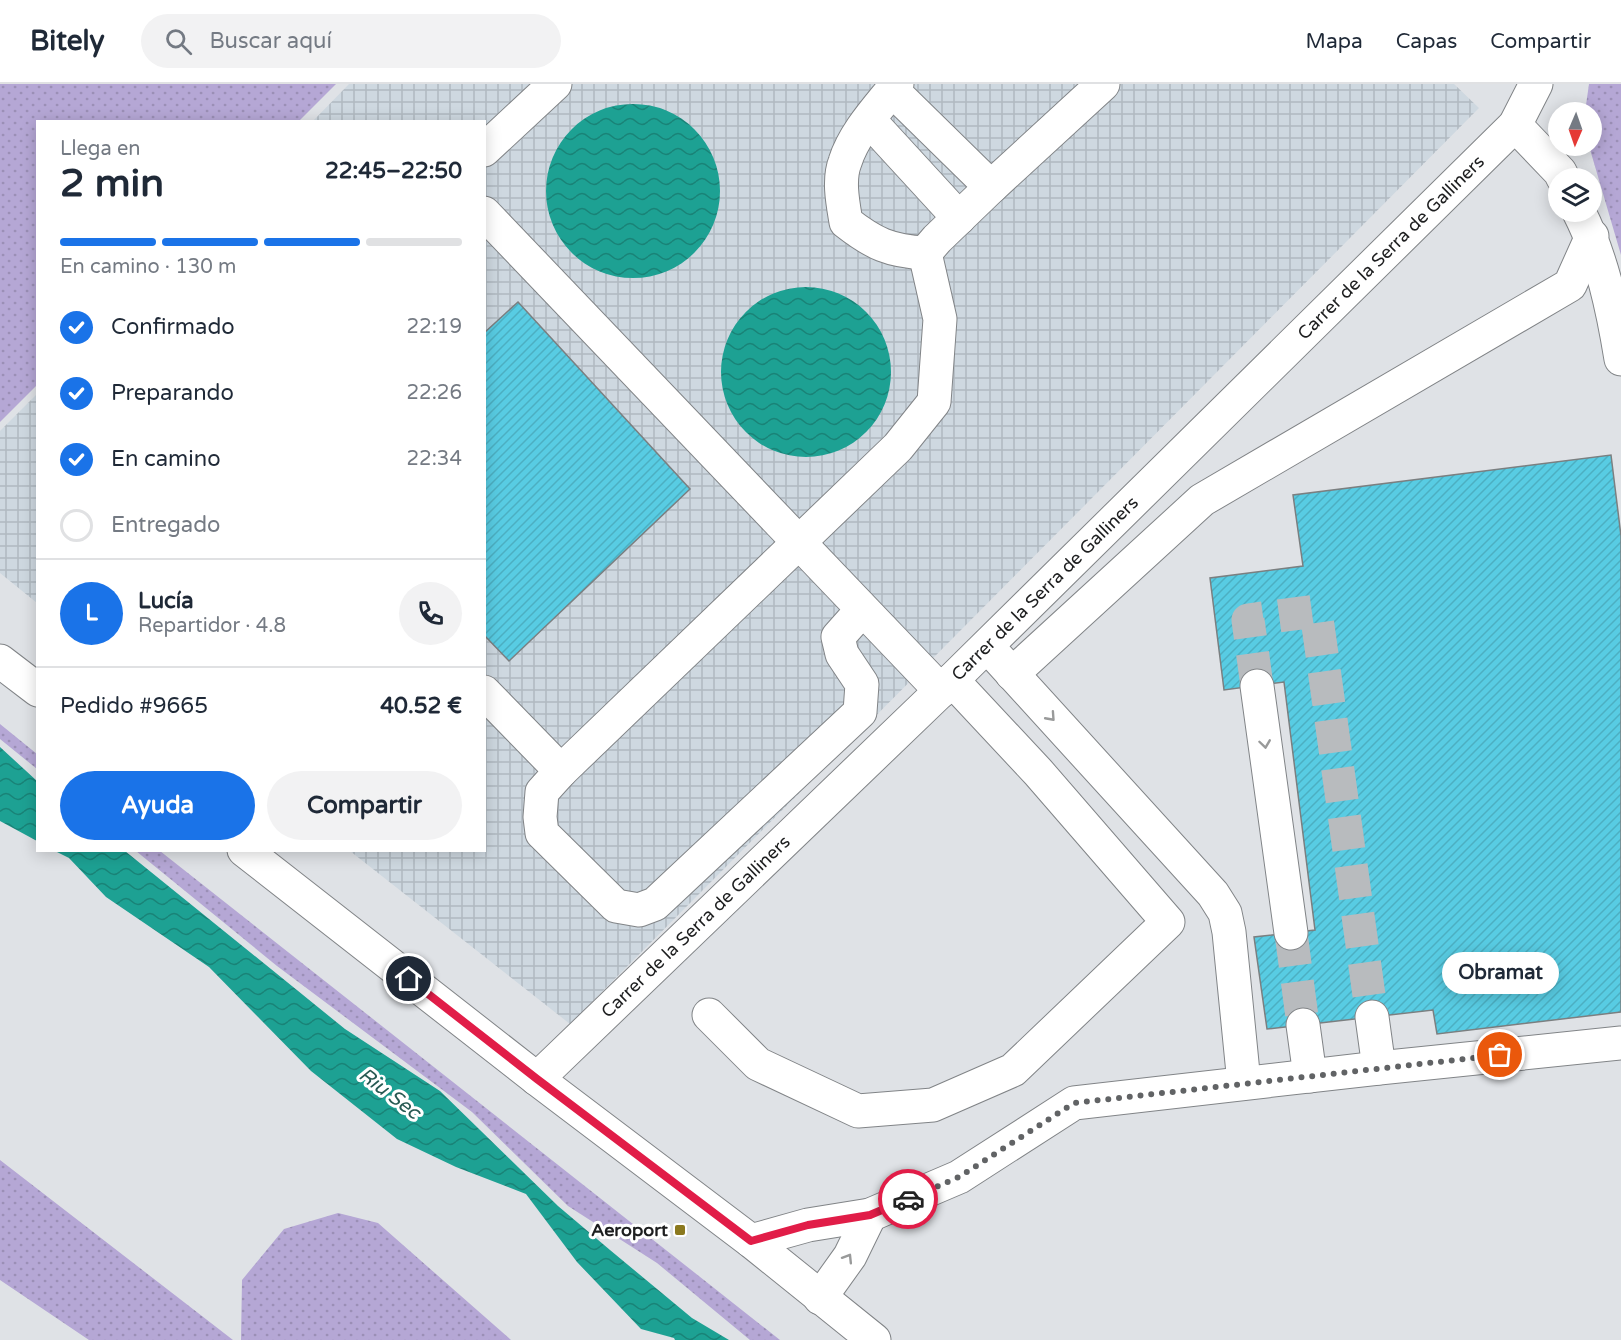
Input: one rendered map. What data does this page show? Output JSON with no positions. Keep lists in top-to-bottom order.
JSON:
{
  "streets": {
    "street": ["Carrer de la Serra de Galliners"]
  },
  "water": ["Riu Sec"],
  "places": {
    "other": ["Obramat"],
    "transit": ["Aeroport"]
  },
  "north": "bottom",
  "page": {
    "header": "Bitely",
    "search": "Buscar aquí",
    "nav": ["Mapa", "Capas", "Compartir"],
    "heading": ["2 min", "Llega en", "22:45–22:50"],
    "panel": [
      "Lucía",
      "Repartidor · 4.8",
      "Pedido #9665",
      "40.52 €"
    ],
    "bar": "En camino · 130 m",
    "list": [
      ["Confirmado", "22:19"],
      ["Preparando", "22:26"],
      ["En camino", "22:34"],
      "Entregado"
    ],
    "round": "L",
    "buttons": ["Ayuda", "Compartir"],
    "bubble": "Obramat"
  }
}
